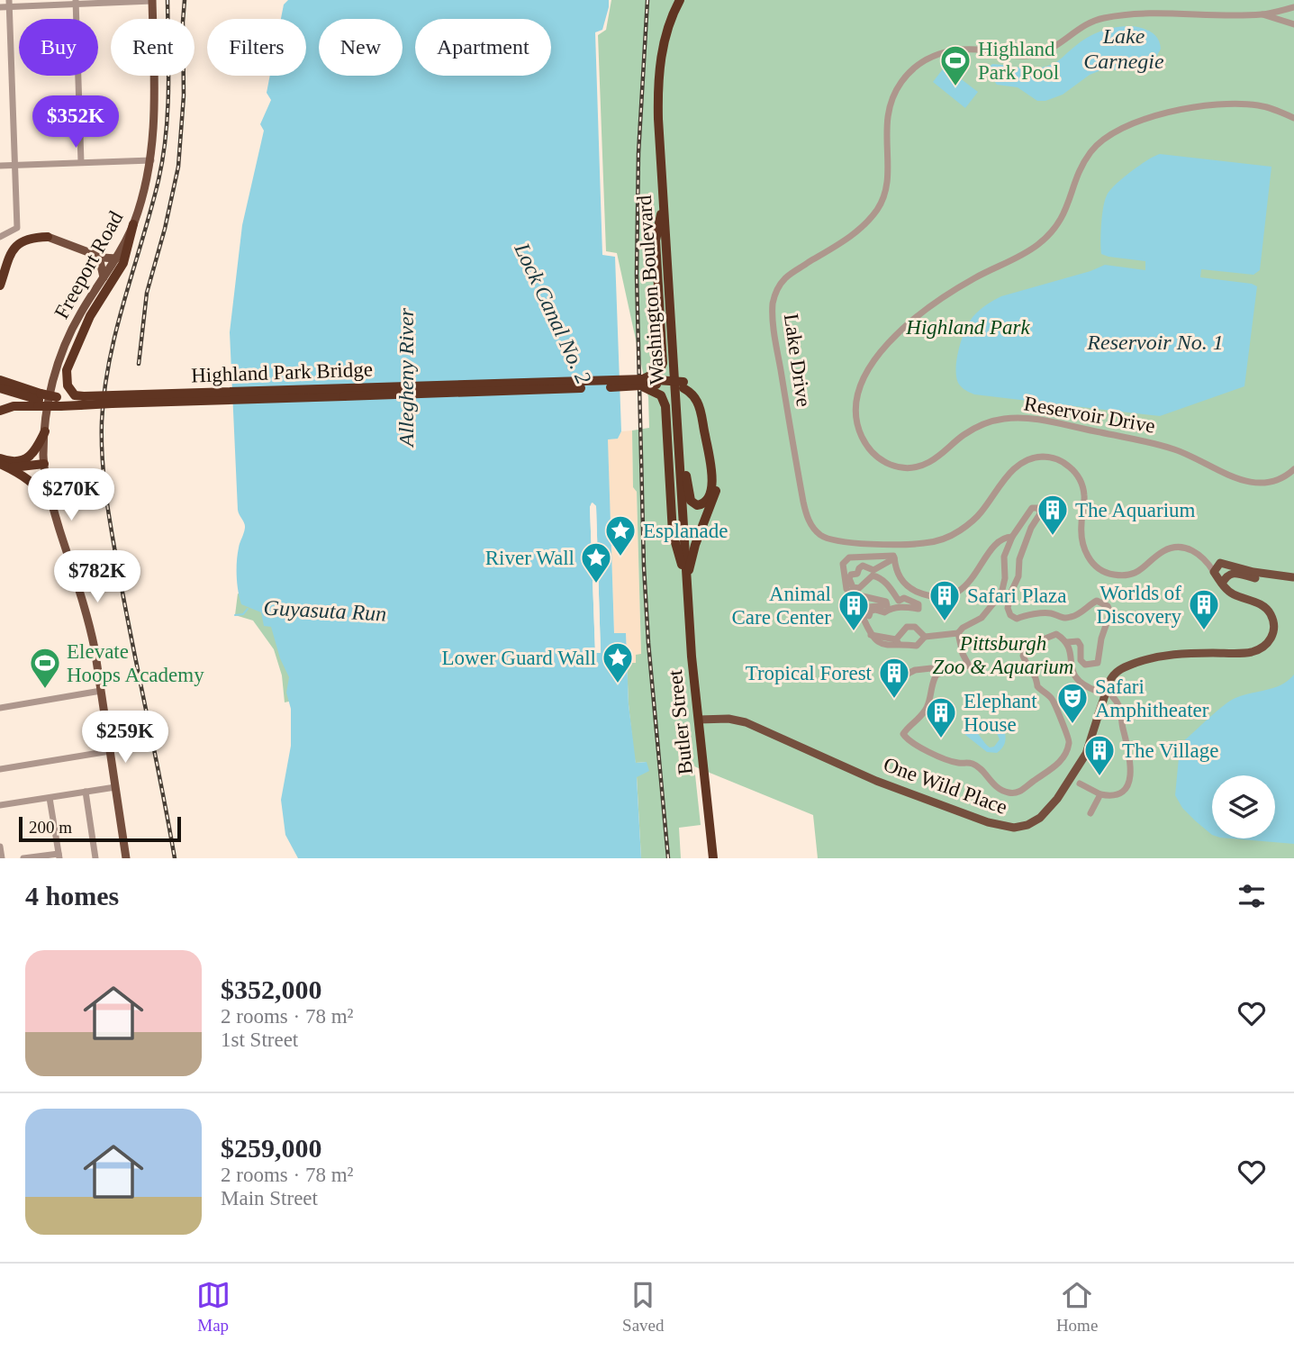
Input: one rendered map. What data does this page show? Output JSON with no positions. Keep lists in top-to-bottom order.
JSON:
{
  "streets": {
    "highway": ["Washington Boulevard", "Highland Park Bridge", "Butler Street"],
    "main road": ["Freeport Road", "One Wild Place"],
    "street": ["Lake Drive", "Reservoir Drive"]
  },
  "crossings": [
    ["Washington Boulevard", "Highland Park Bridge"],
    ["Washington Boulevard", "Butler Street"],
    ["Lake Drive", "One Wild Place"],
    ["Butler Street", "One Wild Place"]
  ],
  "water": [
    "Lake Carnegie",
    "Lock Canal No. 2",
    "Reservoir No. 1",
    "Allegheny River",
    "Guyasuta Run"
  ],
  "parks": ["Highland Park", "Pittsburgh Zoo & Aquarium"],
  "places": {
    "sports": ["Highland Park Pool", "Elevate Hoops Academy"],
    "building": [
      "The Aquarium",
      "Safari Plaza",
      "Worlds of Discovery",
      "Animal Care Center",
      "Tropical Forest",
      "Elephant House",
      "The Village"
    ],
    "place": ["Esplanade", "River Wall", "Lower Guard Wall"],
    "theatre": ["Safari Amphitheater"]
  },
  "scale_bar": "200 m",
  "page": {
    "chip": [
      "Buy",
      "Rent",
      "Filters",
      "New",
      "Apartment"
    ],
    "price": [
      "$352K",
      "$270K",
      "$782K",
      "$259K"
    ],
    "scale": "200 m",
    "heading": "4 homes",
    "list": [
      {
        "name": "$352,000",
        "note": "2 rooms · 78 m² · 1st Street"
      },
      {
        "name": "$259,000",
        "note": "2 rooms · 78 m² · Main Street"
      }
    ],
    "tabs": ["Map", "Saved", "Home"]
  }
}
